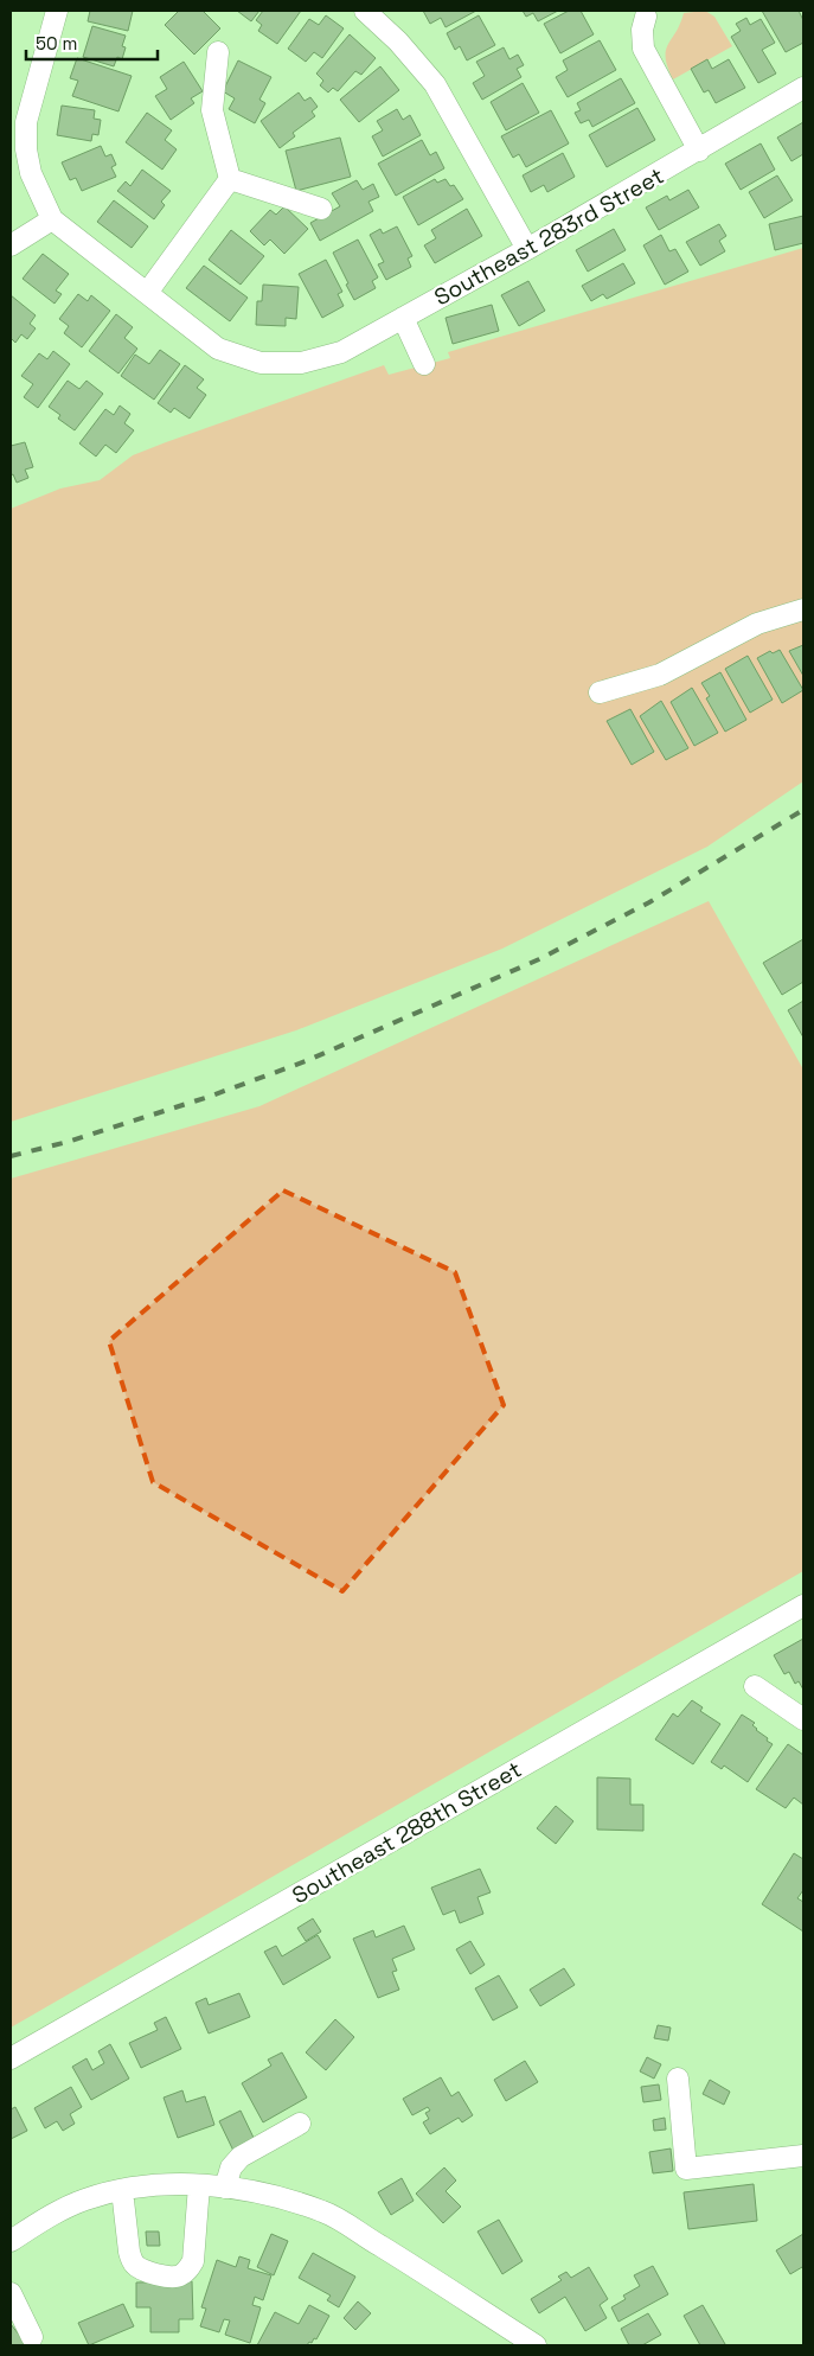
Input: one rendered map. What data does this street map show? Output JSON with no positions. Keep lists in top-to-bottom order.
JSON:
{
  "streets": {
    "street": ["Southeast 283rd Street", "Southeast 288th Street"]
  },
  "scale_bar": "50 m"
}
